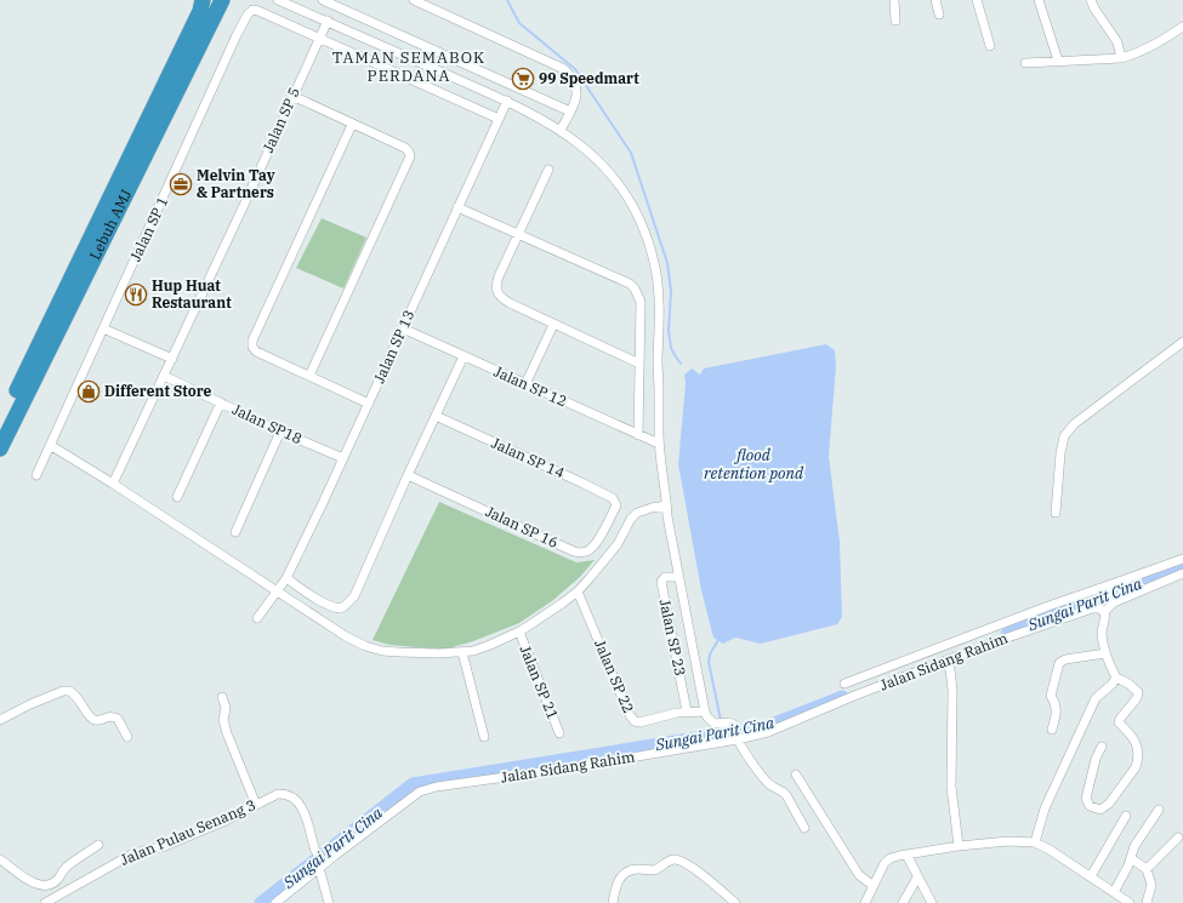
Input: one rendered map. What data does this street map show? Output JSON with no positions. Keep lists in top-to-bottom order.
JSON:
{
  "streets": {
    "highway": ["Lebuh AMJ"],
    "street": [
      "Jalan SP 5",
      "Jalan SP 1",
      "Jalan SP 13",
      "Jalan SP 12",
      "Jalan SP18",
      "Jalan SP 14",
      "Jalan SP 16",
      "Jalan SP 23",
      "Jalan Sidang Rahim",
      "Jalan SP 22",
      "Jalan SP 21",
      "Jalan Pulau Senang 3"
    ]
  },
  "crossings": [
    ["Jalan SP 5", "Jalan SP 1"],
    ["Jalan SP 5", "Jalan SP18"],
    ["Jalan SP 13", "Jalan SP 12"],
    ["Jalan SP 13", "Jalan SP18"],
    ["Jalan SP 14", "Jalan SP 16"],
    ["Jalan SP 23", "Jalan SP 22"],
    ["Jalan Sidang Rahim", "Jalan Pulau Senang 3"]
  ],
  "districts": ["TAMAN SEMABOK PERDANA"],
  "water": ["flood retention pond", "Sungai Parit Cina"],
  "places": {
    "supermarket": ["99 Speedmart"],
    "office": ["Melvin Tay & Partners"],
    "restaurant": ["Hup Huat Restaurant"],
    "shop": ["Different Store"]
  }
}
